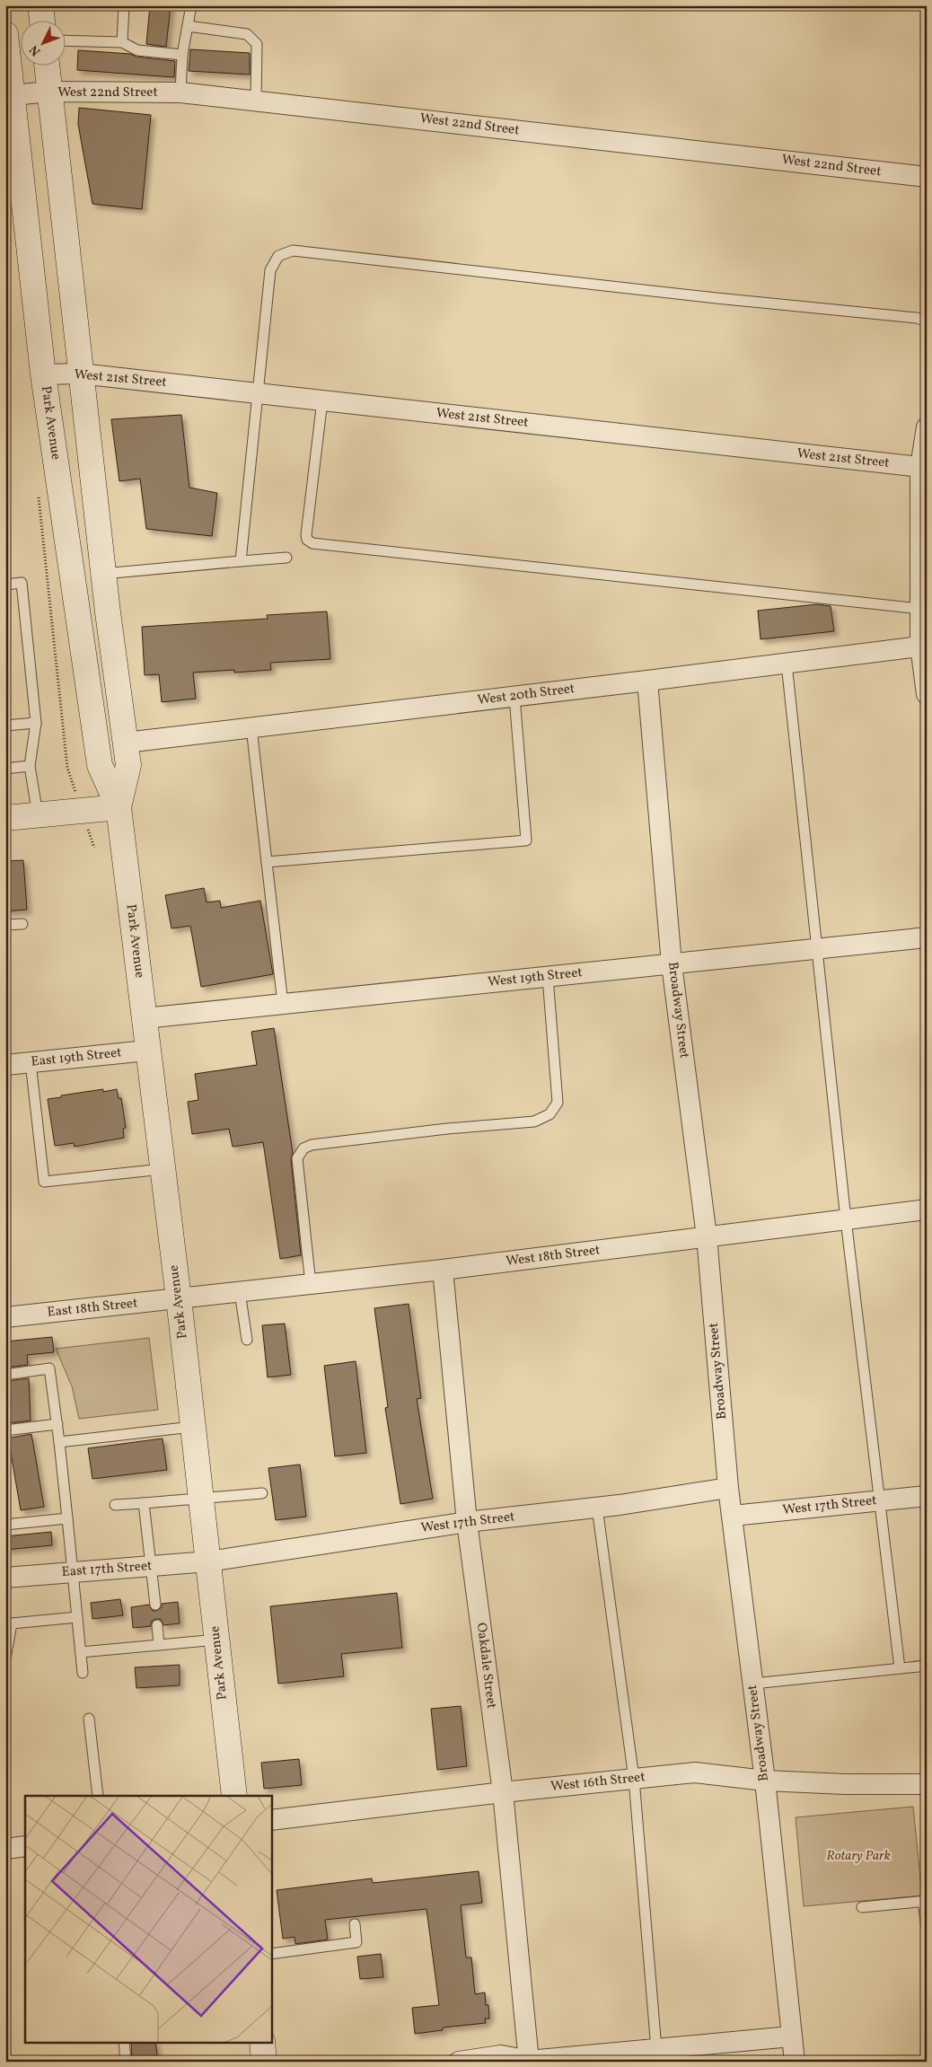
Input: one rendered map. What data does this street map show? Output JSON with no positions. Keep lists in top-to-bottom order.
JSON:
{
  "streets": {
    "main road": ["Park Avenue"],
    "street": [
      "West 22nd Street",
      "West 21st Street",
      "West 20th Street",
      "West 19th Street",
      "Broadway Street",
      "East 19th Street",
      "West 18th Street",
      "East 18th Street",
      "West 17th Street",
      "East 17th Street",
      "Oakdale Street",
      "West 16th Street"
    ]
  },
  "crossings": [
    ["West 22nd Street", "Park Avenue"],
    ["West 21st Street", "Park Avenue"],
    ["Park Avenue", "West 20th Street"],
    ["Park Avenue", "West 19th Street"],
    ["Park Avenue", "East 19th Street"],
    ["Park Avenue", "West 18th Street"],
    ["Park Avenue", "East 18th Street"],
    ["Park Avenue", "West 17th Street"],
    ["Park Avenue", "East 17th Street"],
    ["West 20th Street", "Broadway Street"],
    ["West 19th Street", "Broadway Street"],
    ["Broadway Street", "West 18th Street"],
    ["Broadway Street", "West 17th Street"],
    ["Broadway Street", "West 16th Street"],
    ["West 18th Street", "East 18th Street"],
    ["West 18th Street", "Oakdale Street"],
    ["West 17th Street", "East 17th Street"],
    ["West 17th Street", "Oakdale Street"],
    ["Oakdale Street", "West 16th Street"]
  ],
  "parks": ["Rotary Park"],
  "north": "bottom left"
}
